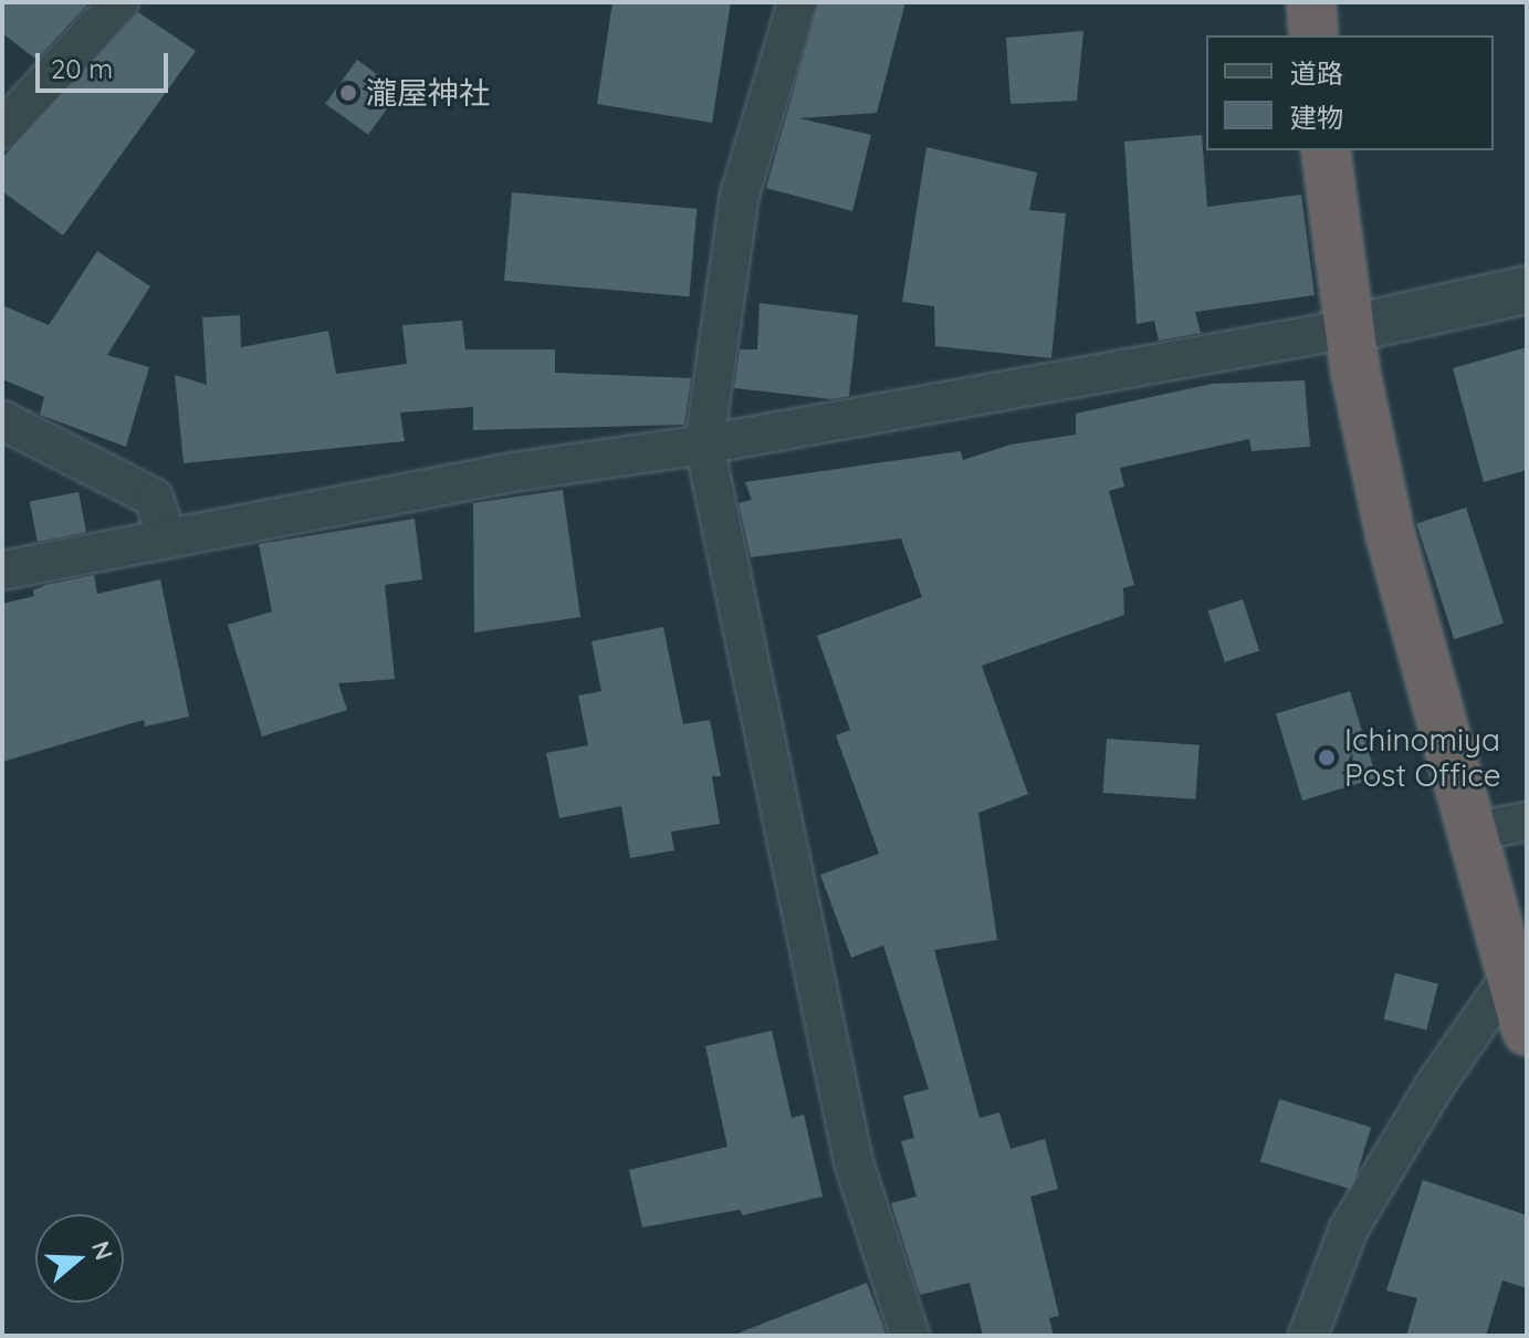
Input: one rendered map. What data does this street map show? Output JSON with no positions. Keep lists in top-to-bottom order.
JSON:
{
  "places": ["瀧屋神社", "Ichinomiya Post Office"],
  "legend": ["道路", "建物"],
  "scale_bar": "20 m",
  "north": "right"
}
